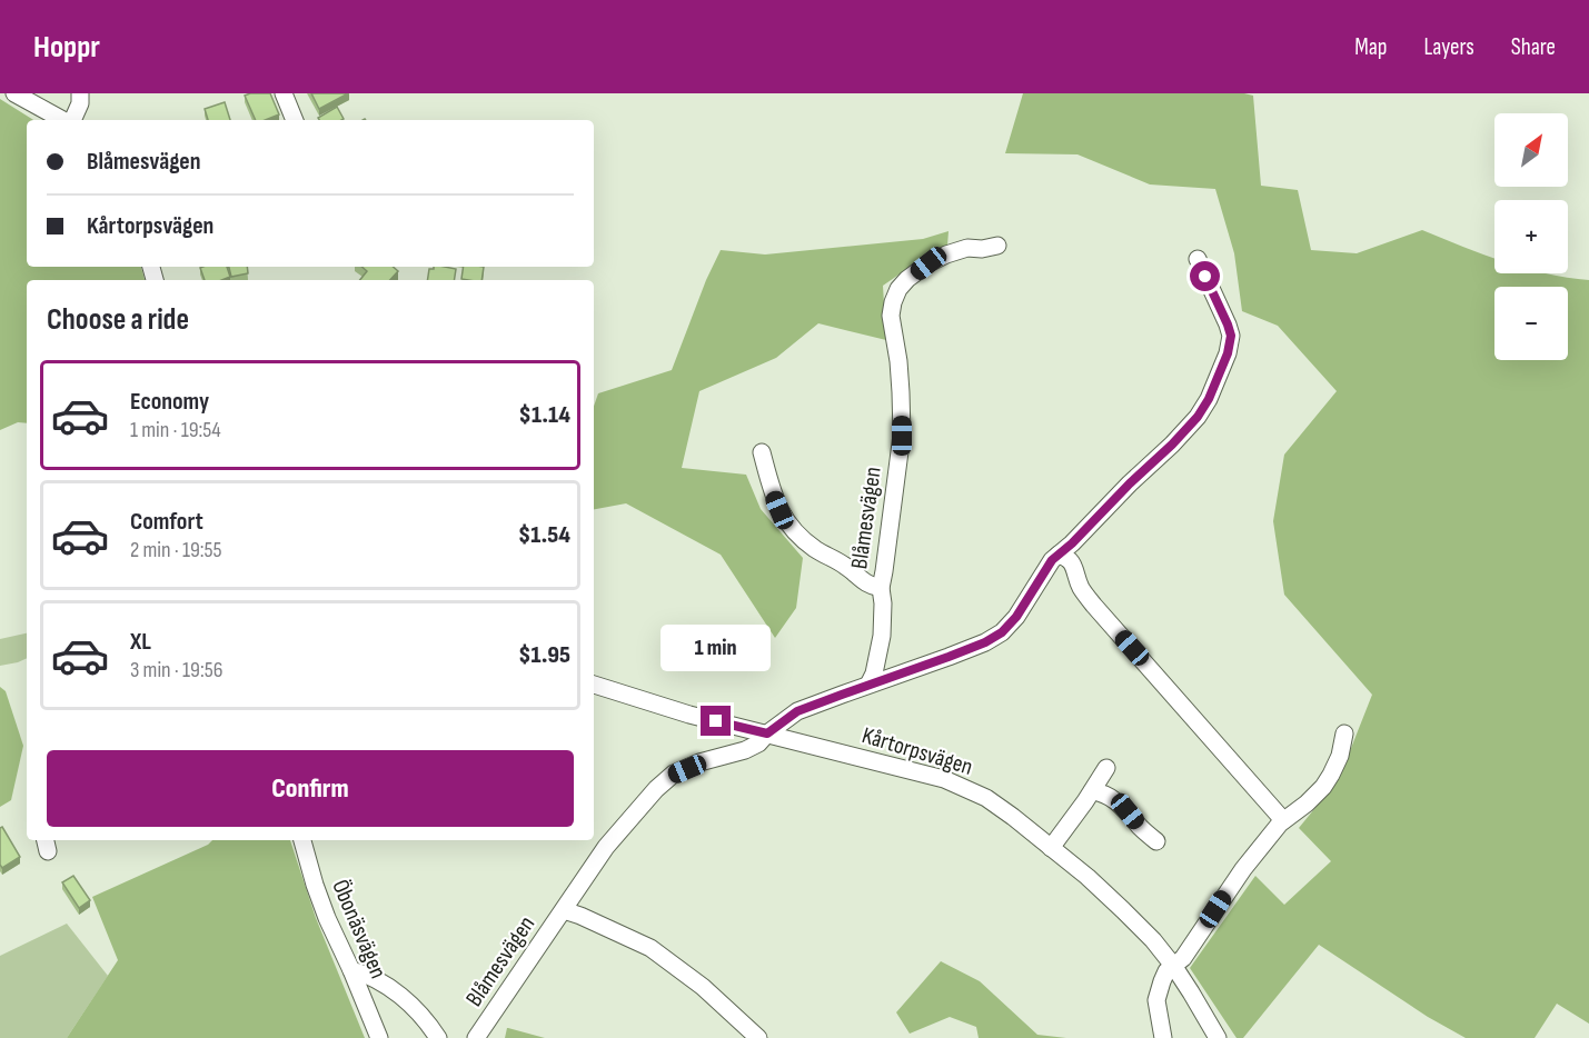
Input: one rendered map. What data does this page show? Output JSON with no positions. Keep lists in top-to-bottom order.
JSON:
{
  "streets": {
    "street": ["Blåmesvägen", "Kårtorpsvägen", "Öbonäsvägen"]
  },
  "crossings": [
    ["Blåmesvägen", "Kårtorpsvägen"]
  ],
  "north": "top right",
  "page": {
    "header": "Hoppr",
    "nav": ["Map", "Layers", "Share"],
    "map_buttons": ["+", "−"],
    "banner": ["Blåmesvägen", "Kårtorpsvägen"],
    "heading": "Choose a ride",
    "list": [
      {
        "name": "Economy",
        "note": "1 min · 19:54",
        "value": "$1.14"
      },
      {
        "name": "Comfort",
        "note": "2 min · 19:55",
        "value": "$1.54"
      },
      {
        "name": "XL",
        "note": "3 min · 19:56",
        "value": "$1.95"
      }
    ],
    "bubble": "1 min",
    "buttons": "Confirm"
  }
}
